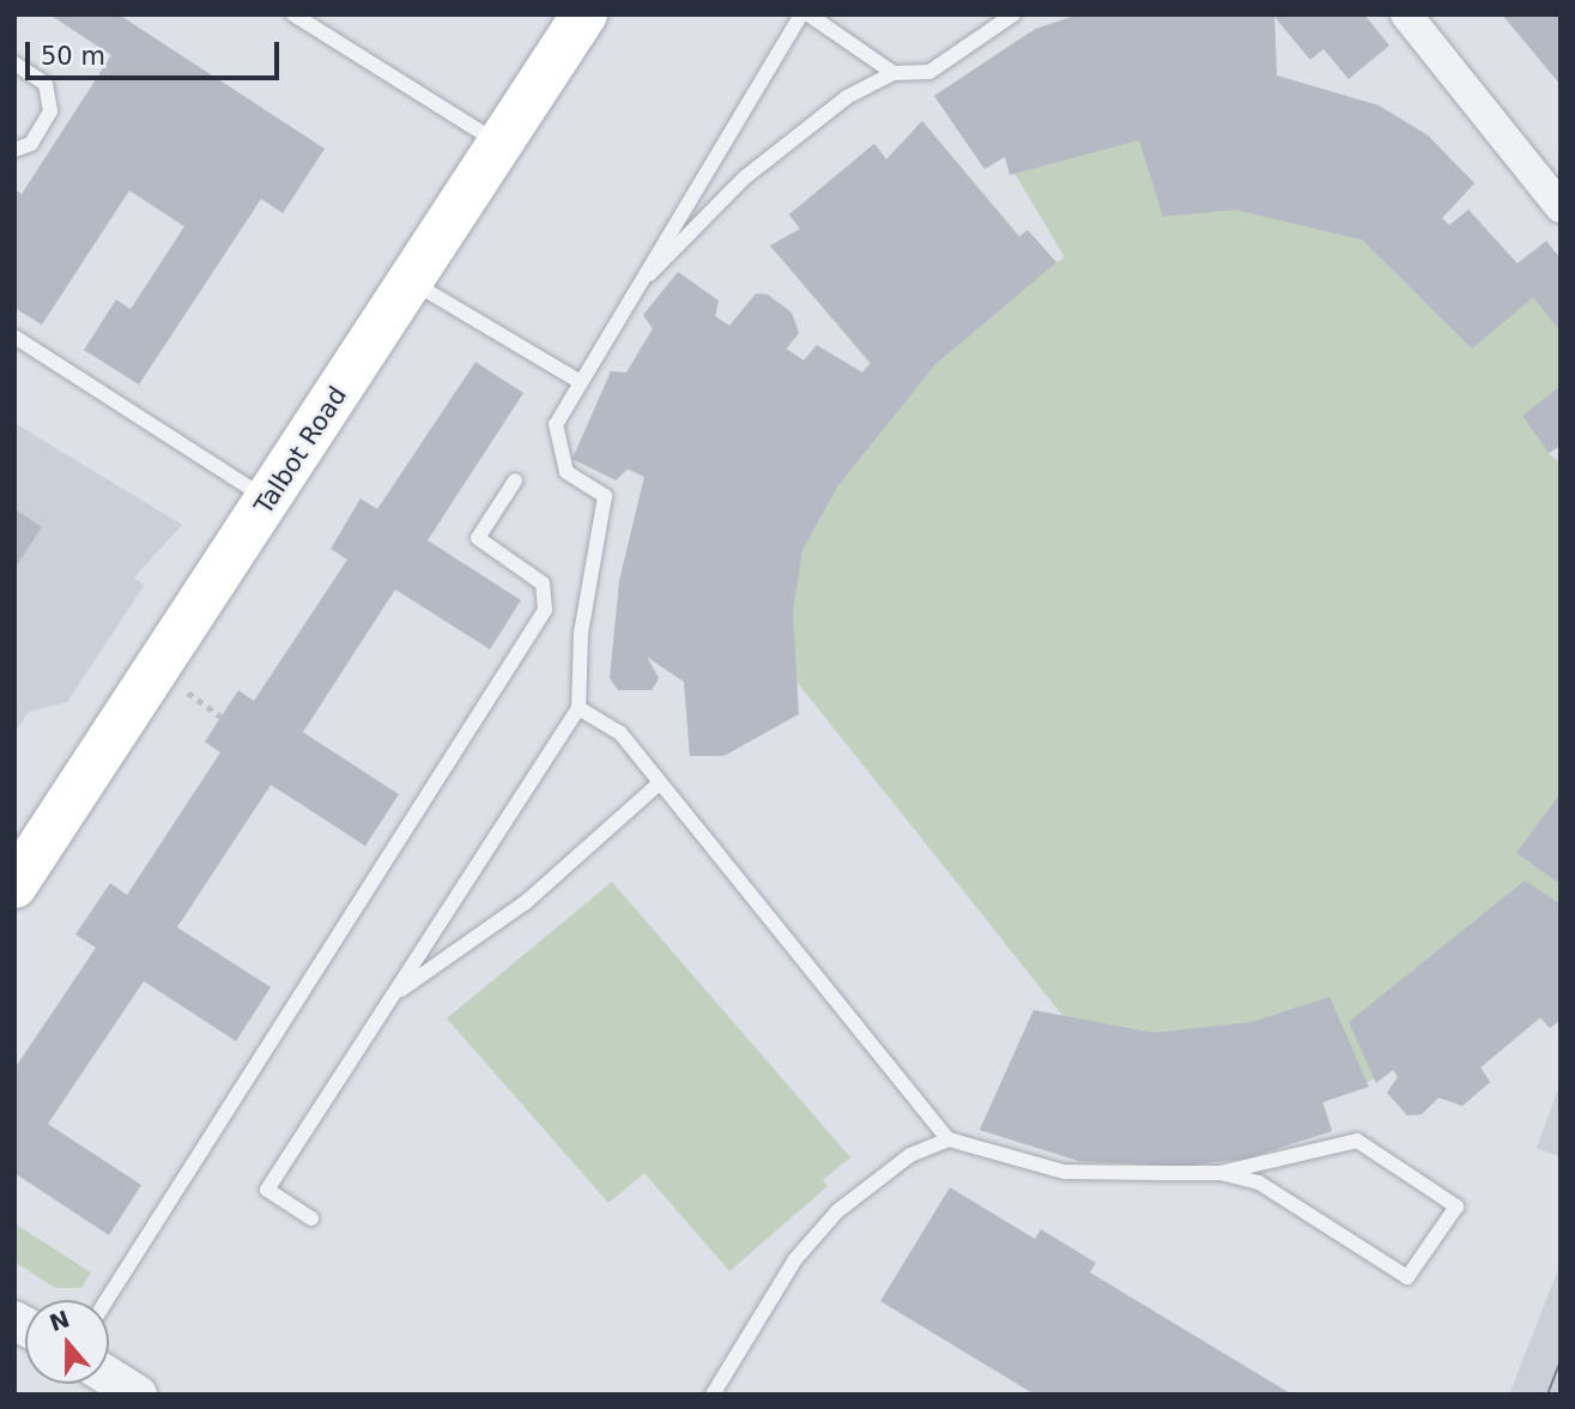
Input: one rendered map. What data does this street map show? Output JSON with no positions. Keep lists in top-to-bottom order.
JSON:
{
  "streets": {
    "main road": ["Talbot Road"]
  },
  "scale_bar": "50 m",
  "north": "top"
}
